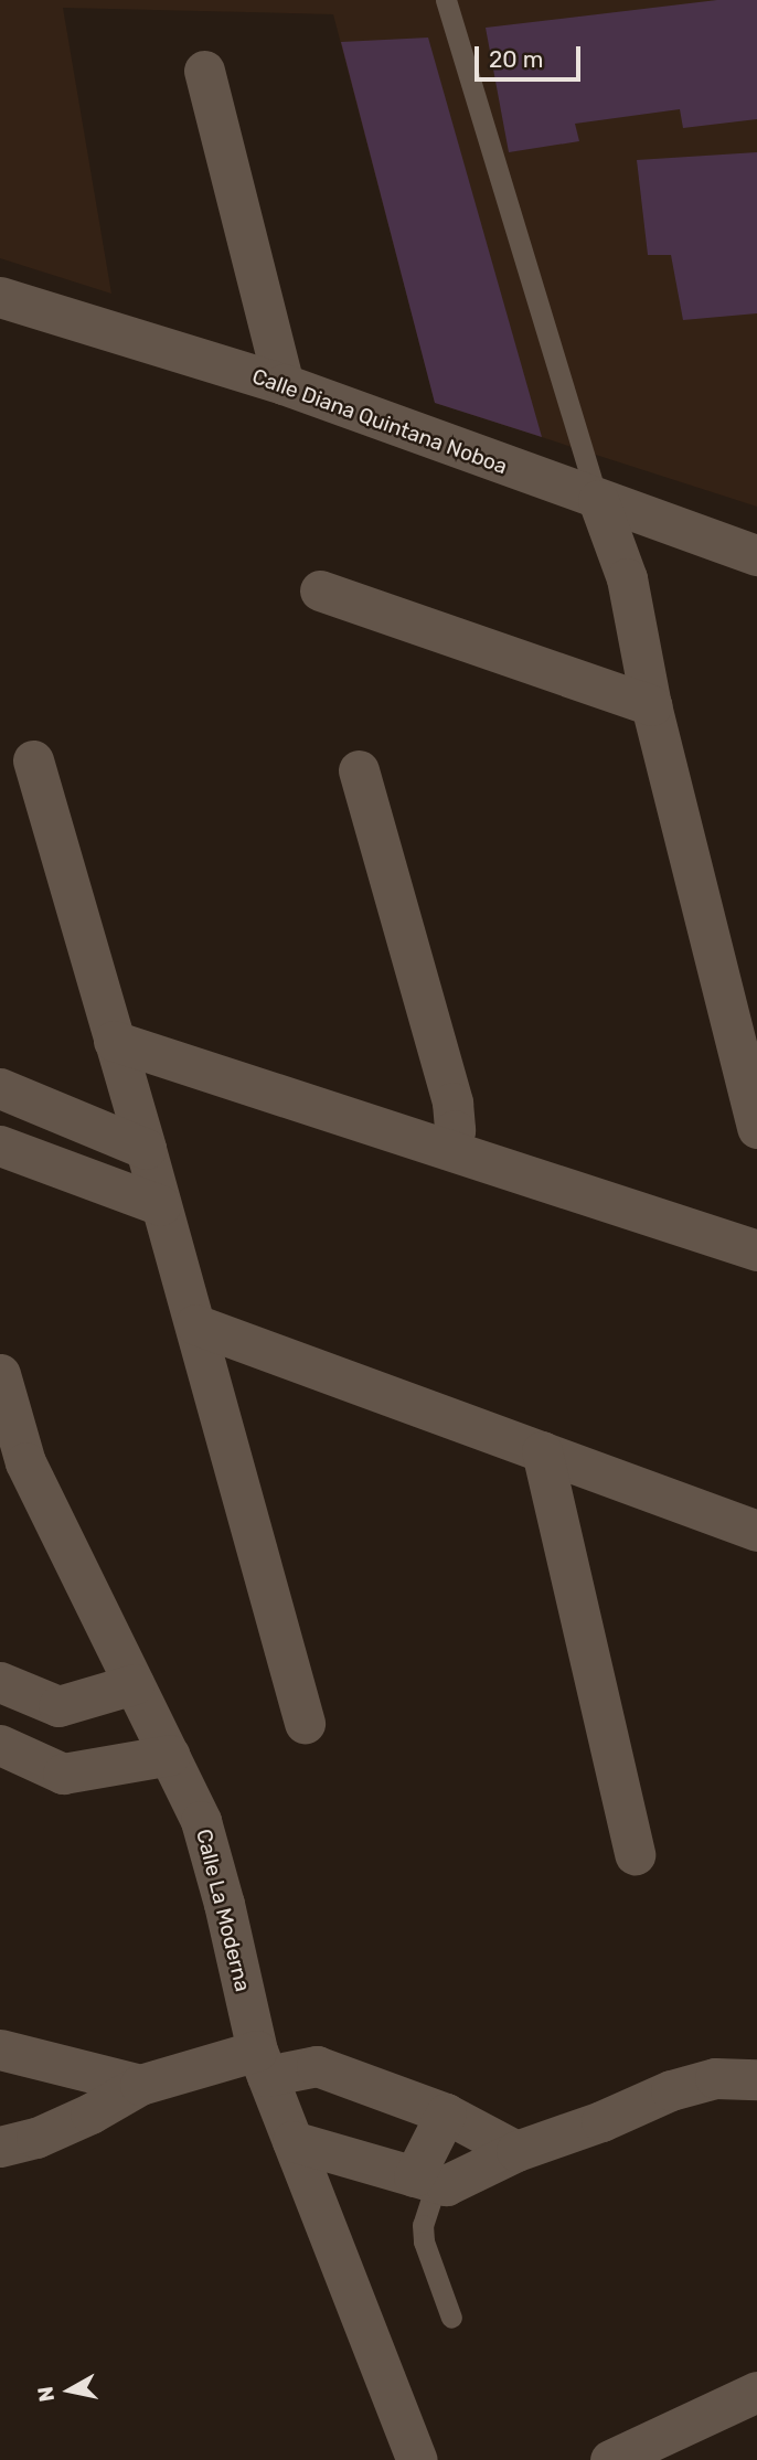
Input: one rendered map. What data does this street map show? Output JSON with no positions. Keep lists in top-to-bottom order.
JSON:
{
  "streets": {
    "street": ["Calle Diana Quintana Noboa", "Calle La Moderna"]
  },
  "scale_bar": "20 m",
  "north": "left"
}
